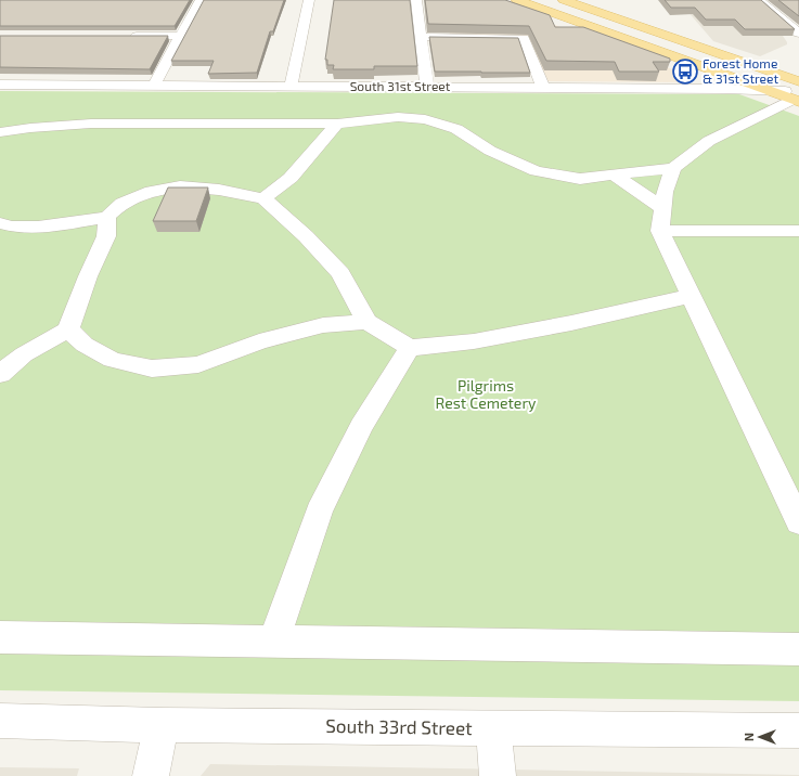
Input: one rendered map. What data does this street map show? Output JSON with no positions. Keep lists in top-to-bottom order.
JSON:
{
  "streets": {
    "street": ["South 31st Street", "South 33rd Street"]
  },
  "parks": ["Pilgrims Rest Cemetery"],
  "places": {
    "bus stop": ["Forest Home & 31st Street"]
  },
  "north": "left"
}
